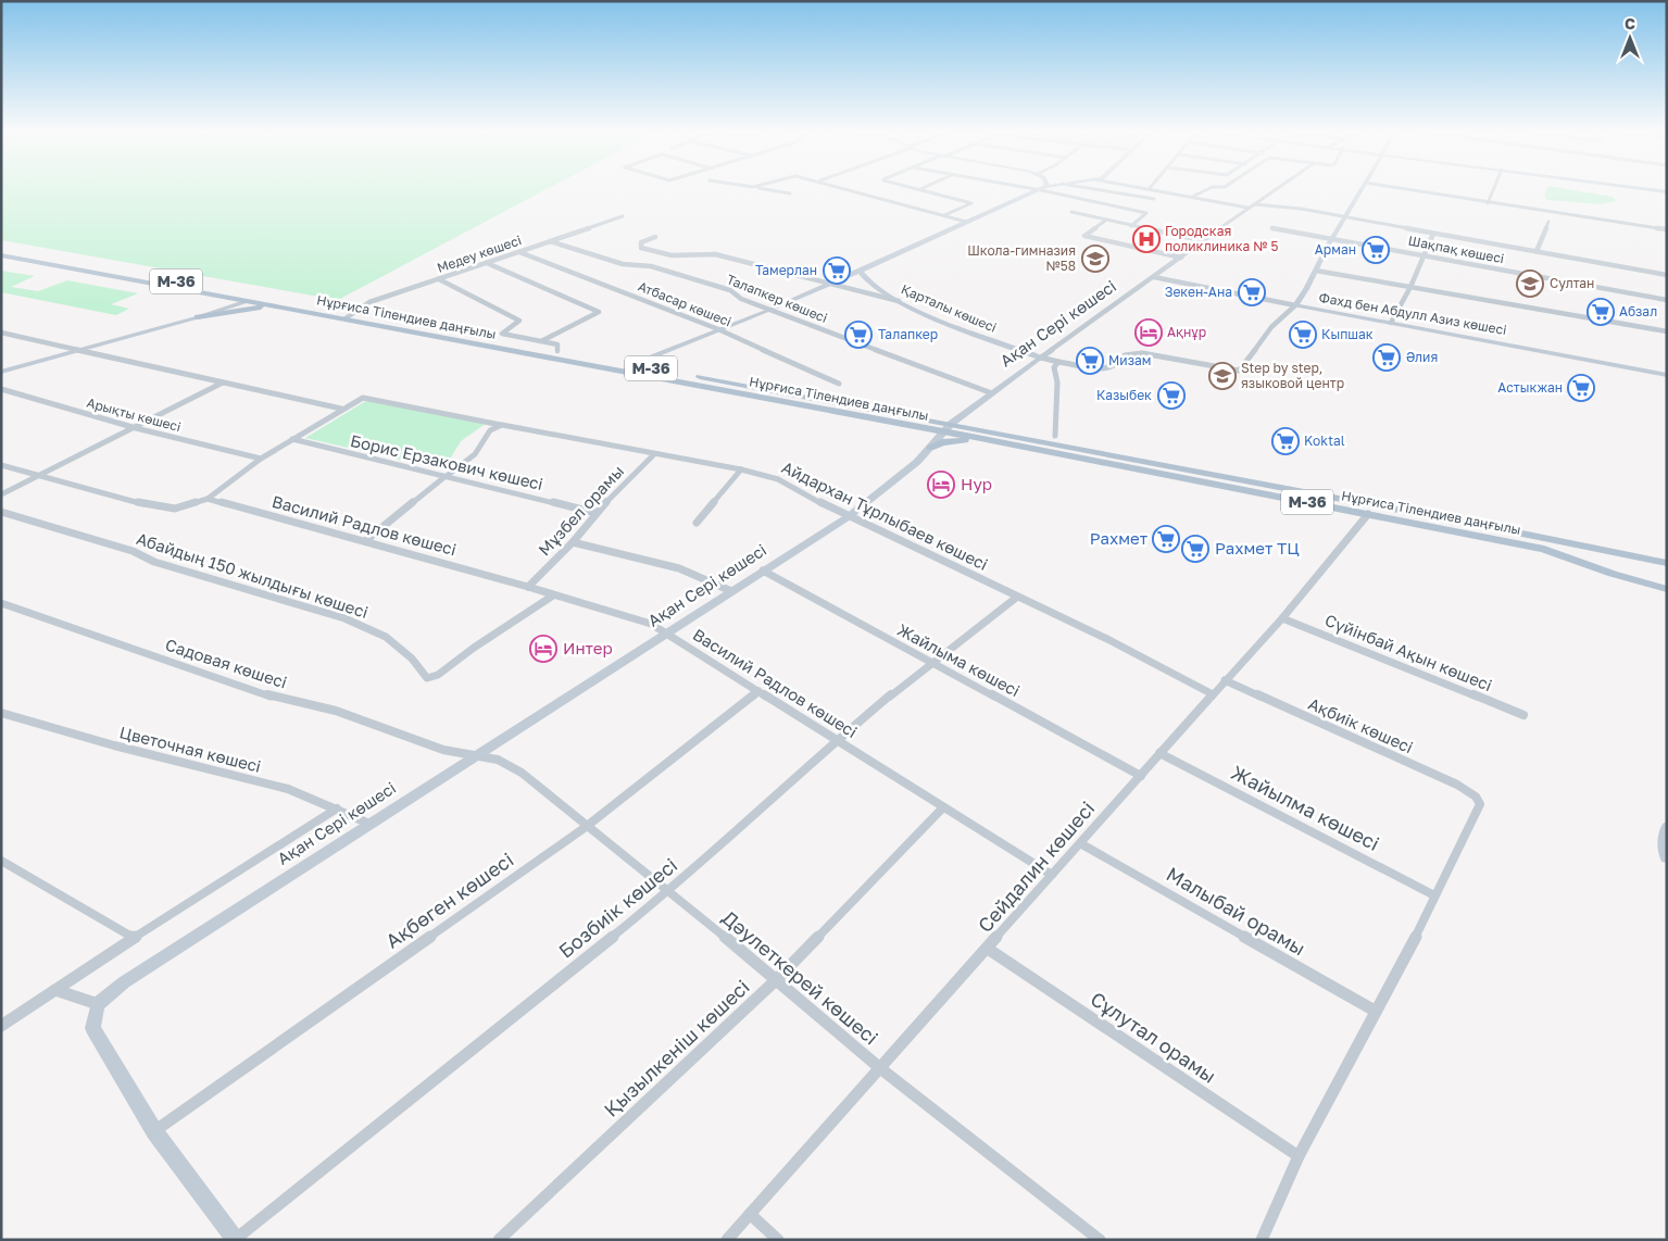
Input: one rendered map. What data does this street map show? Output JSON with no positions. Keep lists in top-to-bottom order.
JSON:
{
  "streets": {
    "main road": ["M-36", "Нұрғиса Тілендиев даңғылы"],
    "street": [
      "Шақпақ көшесі",
      "Медеу көшесі",
      "Талапкер көшесі",
      "Атбасар көшесі",
      "Қарталы көшесі",
      "Фахд бен Абдулл Азиз көшесі",
      "Ақан Сері көшесі",
      "Арықты көшесі",
      "Борис Ерзакович көшесі",
      "Мұзбел орамы",
      "Айдархан Тұрлыбаев көшесі",
      "Василий Радлов көшесі",
      "Абайдың 150 жылдығы көшесі",
      "Сүйінбай Ақын көшесі",
      "Жайлыма көшесі",
      "Садовая көшесі",
      "Ақбиік көшесі",
      "Цветочная көшесі",
      "Жайылма көшесі",
      "Сейдалин көшесі",
      "Ақбөген көшесі",
      "Бозбиік көшесі",
      "Малыбай орамы",
      "Дәулеткерей көшесі",
      "Сұлутал орамы",
      "Қызылкеніш көшесі"
    ]
  },
  "crossings": [
    ["Медеу көшесі", "Талапкер көшесі"],
    ["Медеу көшесі", "Атбасар көшесі"],
    ["Медеу көшесі", "Нұрғиса Тілендиев даңғылы"],
    ["Талапкер көшесі", "Ақан Сері көшесі"],
    ["Қарталы көшесі", "Фахд бен Абдулл Азиз көшесі"],
    ["Қарталы көшесі", "Ақан Сері көшесі"],
    ["Фахд бен Абдулл Азиз көшесі", "Ақан Сері көшесі"],
    ["Нұрғиса Тілендиев даңғылы", "Ақан Сері көшесі"],
    ["Нұрғиса Тілендиев даңғылы", "Сейдалин көшесі"],
    ["Ақан Сері көшесі", "Айдархан Тұрлыбаев көшесі"],
    ["Ақан Сері көшесі", "Василий Радлов көшесі"],
    ["Ақан Сері көшесі", "Жайлыма көшесі"],
    ["Ақан Сері көшесі", "Садовая көшесі"],
    ["Ақан Сері көшесі", "Цветочная көшесі"],
    ["Ақан Сері көшесі", "Дәулеткерей көшесі"],
    ["Арықты көшесі", "Айдархан Тұрлыбаев көшесі"],
    ["Борис Ерзакович көшесі", "Мұзбел орамы"],
    ["Борис Ерзакович көшесі", "Айдархан Тұрлыбаев көшесі"],
    ["Мұзбел орамы", "Айдархан Тұрлыбаев көшесі"],
    ["Мұзбел орамы", "Василий Радлов көшесі"],
    ["Айдархан Тұрлыбаев көшесі", "Василий Радлов көшесі"],
    ["Айдархан Тұрлыбаев көшесі", "Сейдалин көшесі"],
    ["Айдархан Тұрлыбаев көшесі", "Бозбиік көшесі"],
    ["Василий Радлов көшесі", "Абайдың 150 жылдығы көшесі"],
    ["Василий Радлов көшесі", "Сейдалин көшесі"],
    ["Василий Радлов көшесі", "Ақбөген көшесі"],
    ["Василий Радлов көшесі", "Бозбиік көшесі"],
    ["Василий Радлов көшесі", "Қызылкеніш көшесі"],
    ["Сүйінбай Ақын көшесі", "Сейдалин көшесі"],
    ["Жайлыма көшесі", "Сейдалин көшесі"],
    ["Жайлыма көшесі", "Бозбиік көшесі"],
    ["Садовая көшесі", "Дәулеткерей көшесі"],
    ["Ақбиік көшесі", "Жайылма көшесі"],
    ["Ақбиік көшесі", "Сейдалин көшесі"],
    ["Жайылма көшесі", "Сейдалин көшесі"],
    ["Сейдалин көшесі", "Малыбай орамы"],
    ["Сейдалин көшесі", "Дәулеткерей көшесі"],
    ["Сейдалин көшесі", "Сұлутал орамы"],
    ["Ақбөген көшесі", "Дәулеткерей көшесі"],
    ["Бозбиік көшесі", "Дәулеткерей көшесі"],
    ["Дәулеткерей көшесі", "Қызылкеніш көшесі"]
  ],
  "places": {
    "hospital": ["Городская поликлиника № 5"],
    "supermarket": [
      "Арман",
      "Тамерлан",
      "Зекен-Ана",
      "Абзал",
      "Талапкер",
      "Кыпшак",
      "Әлия",
      "Мизам",
      "Астыкжан",
      "Казыбек",
      "Koktal",
      "Рахмет",
      "Рахмет ТЦ"
    ],
    "school or university": ["Школа-гимназия №58", "Султан", "Step by step, языковой центр"],
    "hotel": ["Ақнұр", "Нур", "Интер"]
  },
  "north": "top"
}
